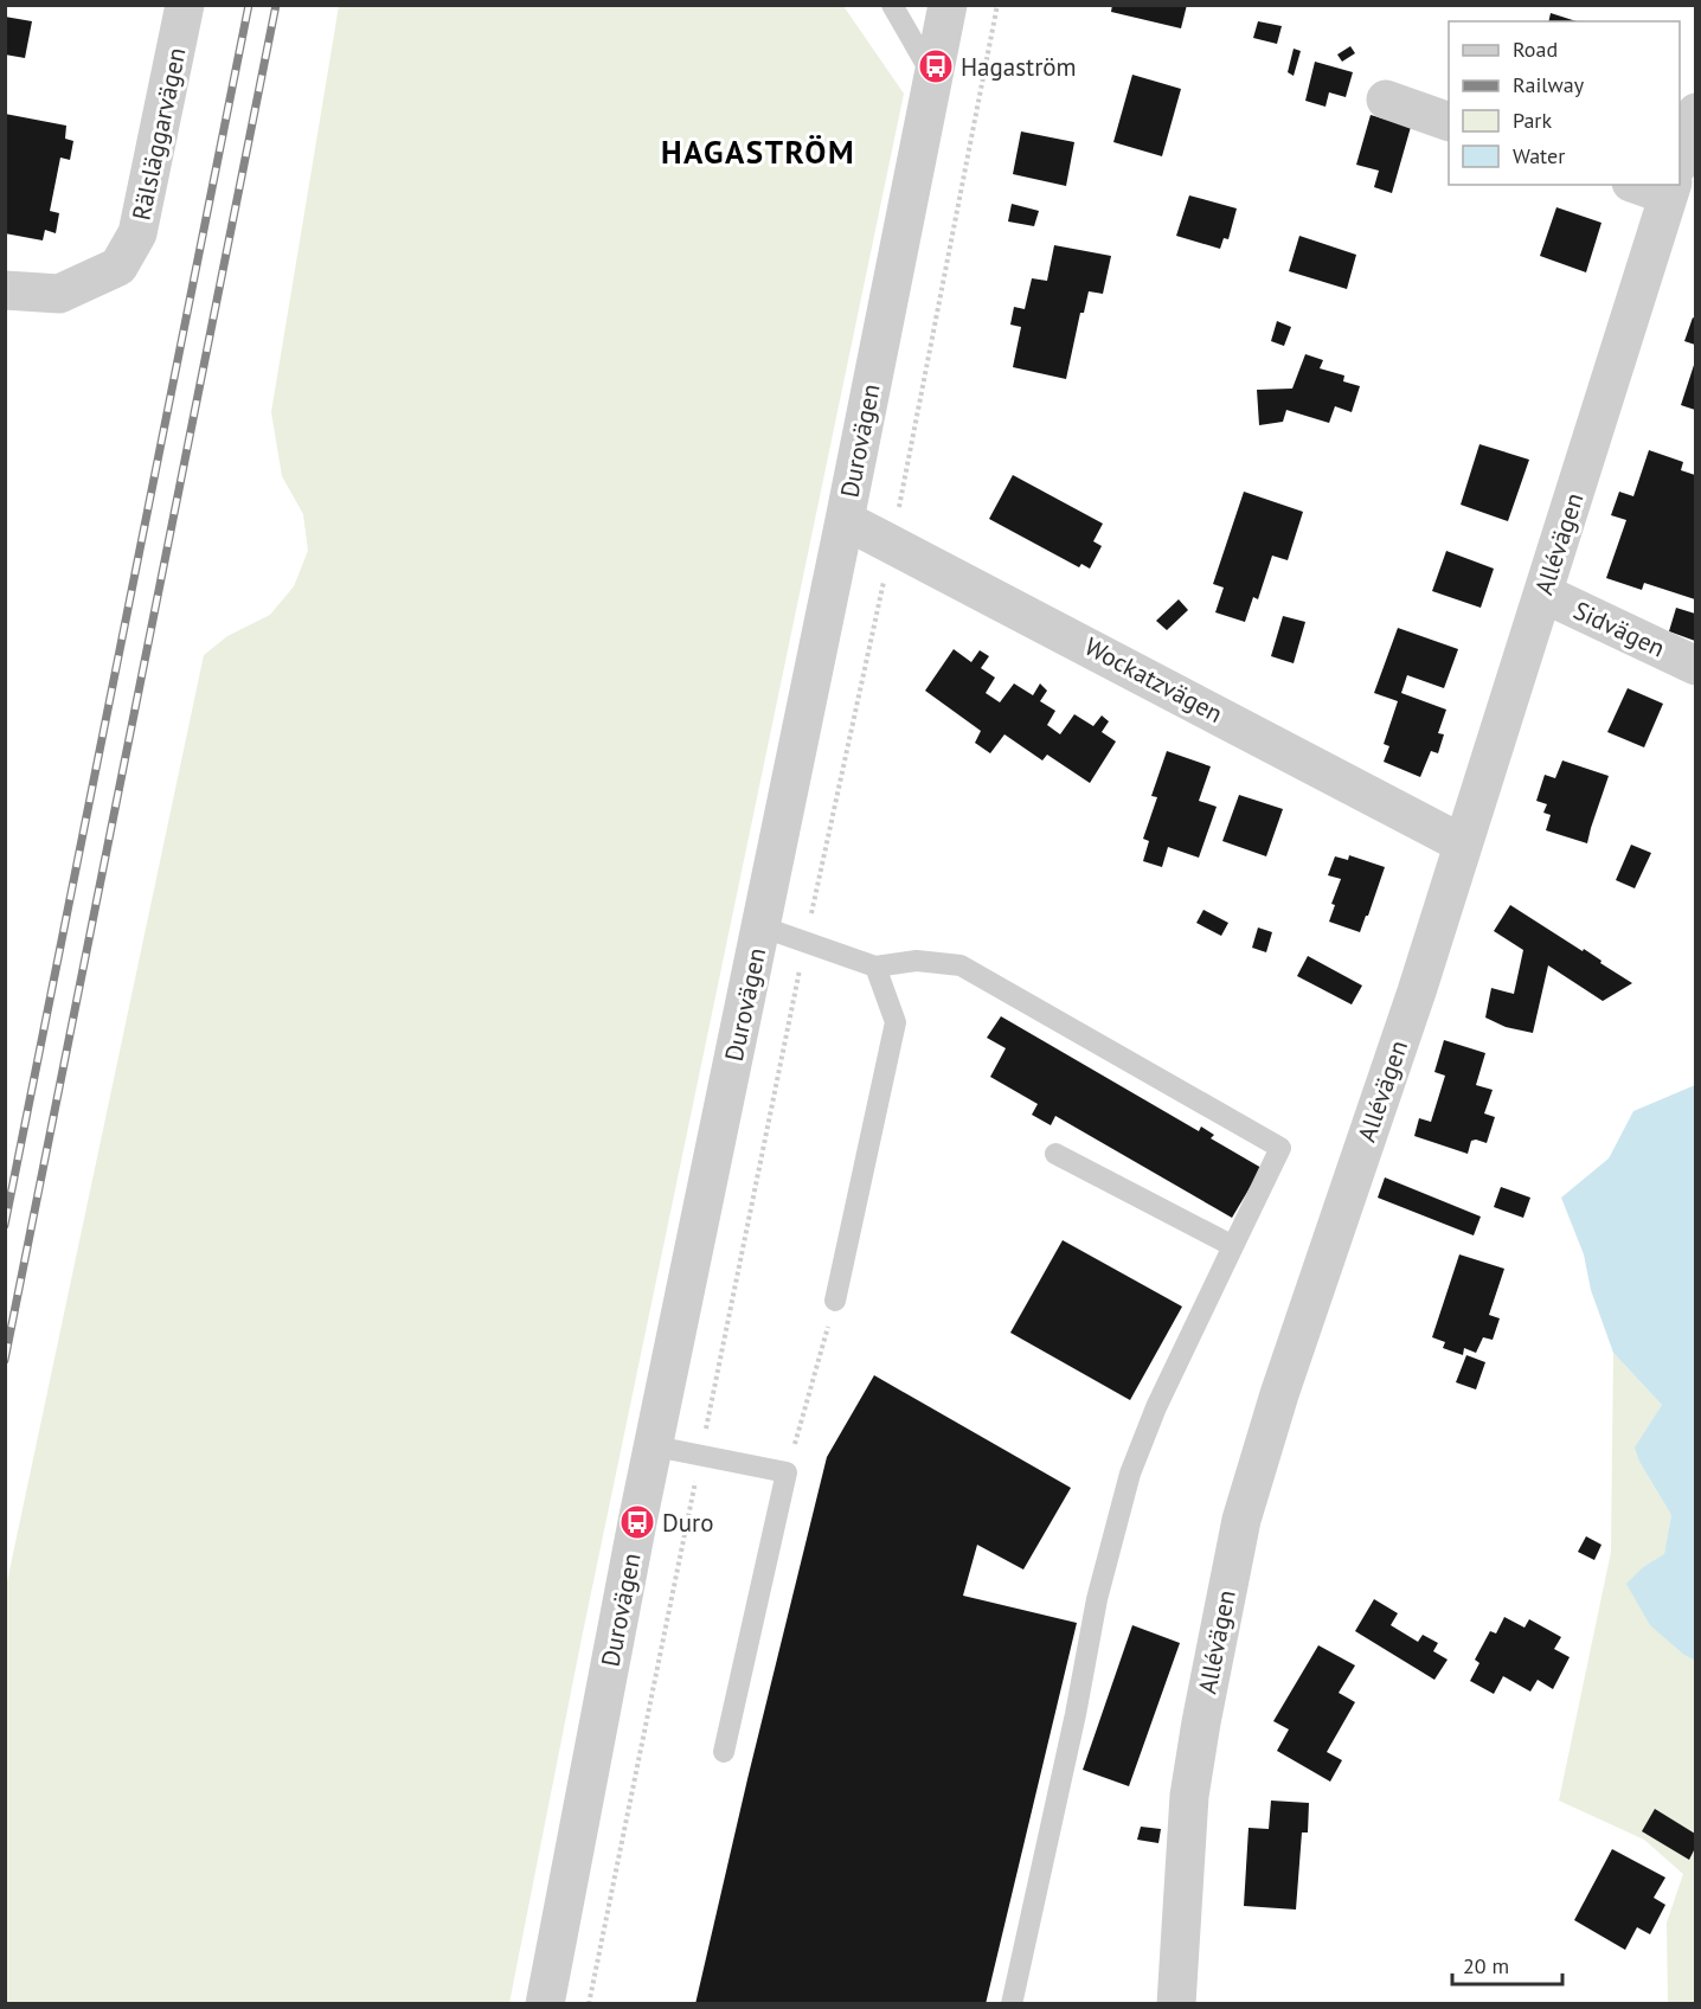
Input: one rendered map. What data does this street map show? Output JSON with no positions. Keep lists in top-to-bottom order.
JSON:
{
  "streets": {
    "street": [
      "Rälsläggarvägen",
      "Durovägen",
      "Allévägen",
      "Sidvägen",
      "Wockatzvägen"
    ]
  },
  "crossings": [
    ["Durovägen", "Wockatzvägen"],
    ["Allévägen", "Sidvägen"],
    ["Allévägen", "Wockatzvägen"]
  ],
  "districts": ["HAGASTRÖM"],
  "places": {
    "bus stop": ["Hagaström", "Duro"]
  },
  "legend": [
    "Road",
    "Railway",
    "Park",
    "Water"
  ],
  "scale_bar": "20 m"
}
